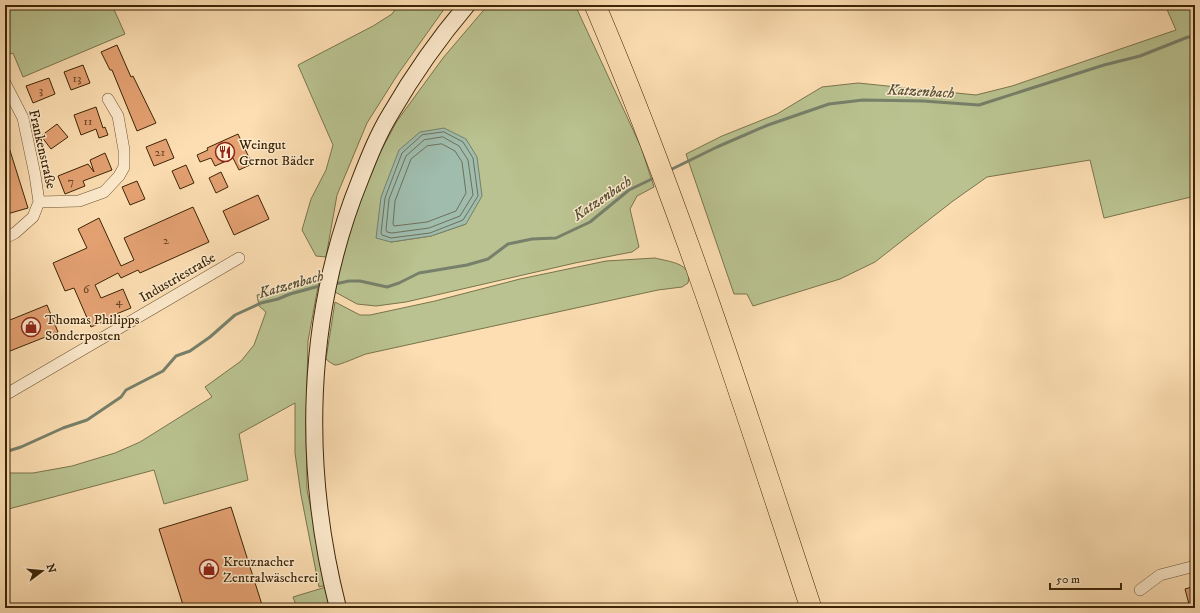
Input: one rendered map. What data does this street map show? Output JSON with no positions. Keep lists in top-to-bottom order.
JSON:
{
  "streets": {
    "street": ["Frankenstraße", "Industriestraße"]
  },
  "water": ["Katzenbach"],
  "places": {
    "restaurant": ["Weingut Gernot Bäder"],
    "shop": ["Thomas Philipps Sonderposten", "Kreuznacher Zentralwäscherei"]
  },
  "house_numbers": [
    "13",
    "3",
    "11",
    "21",
    "7",
    "2",
    "6",
    "4"
  ],
  "scale_bar": "50 m",
  "north": "right"
}
